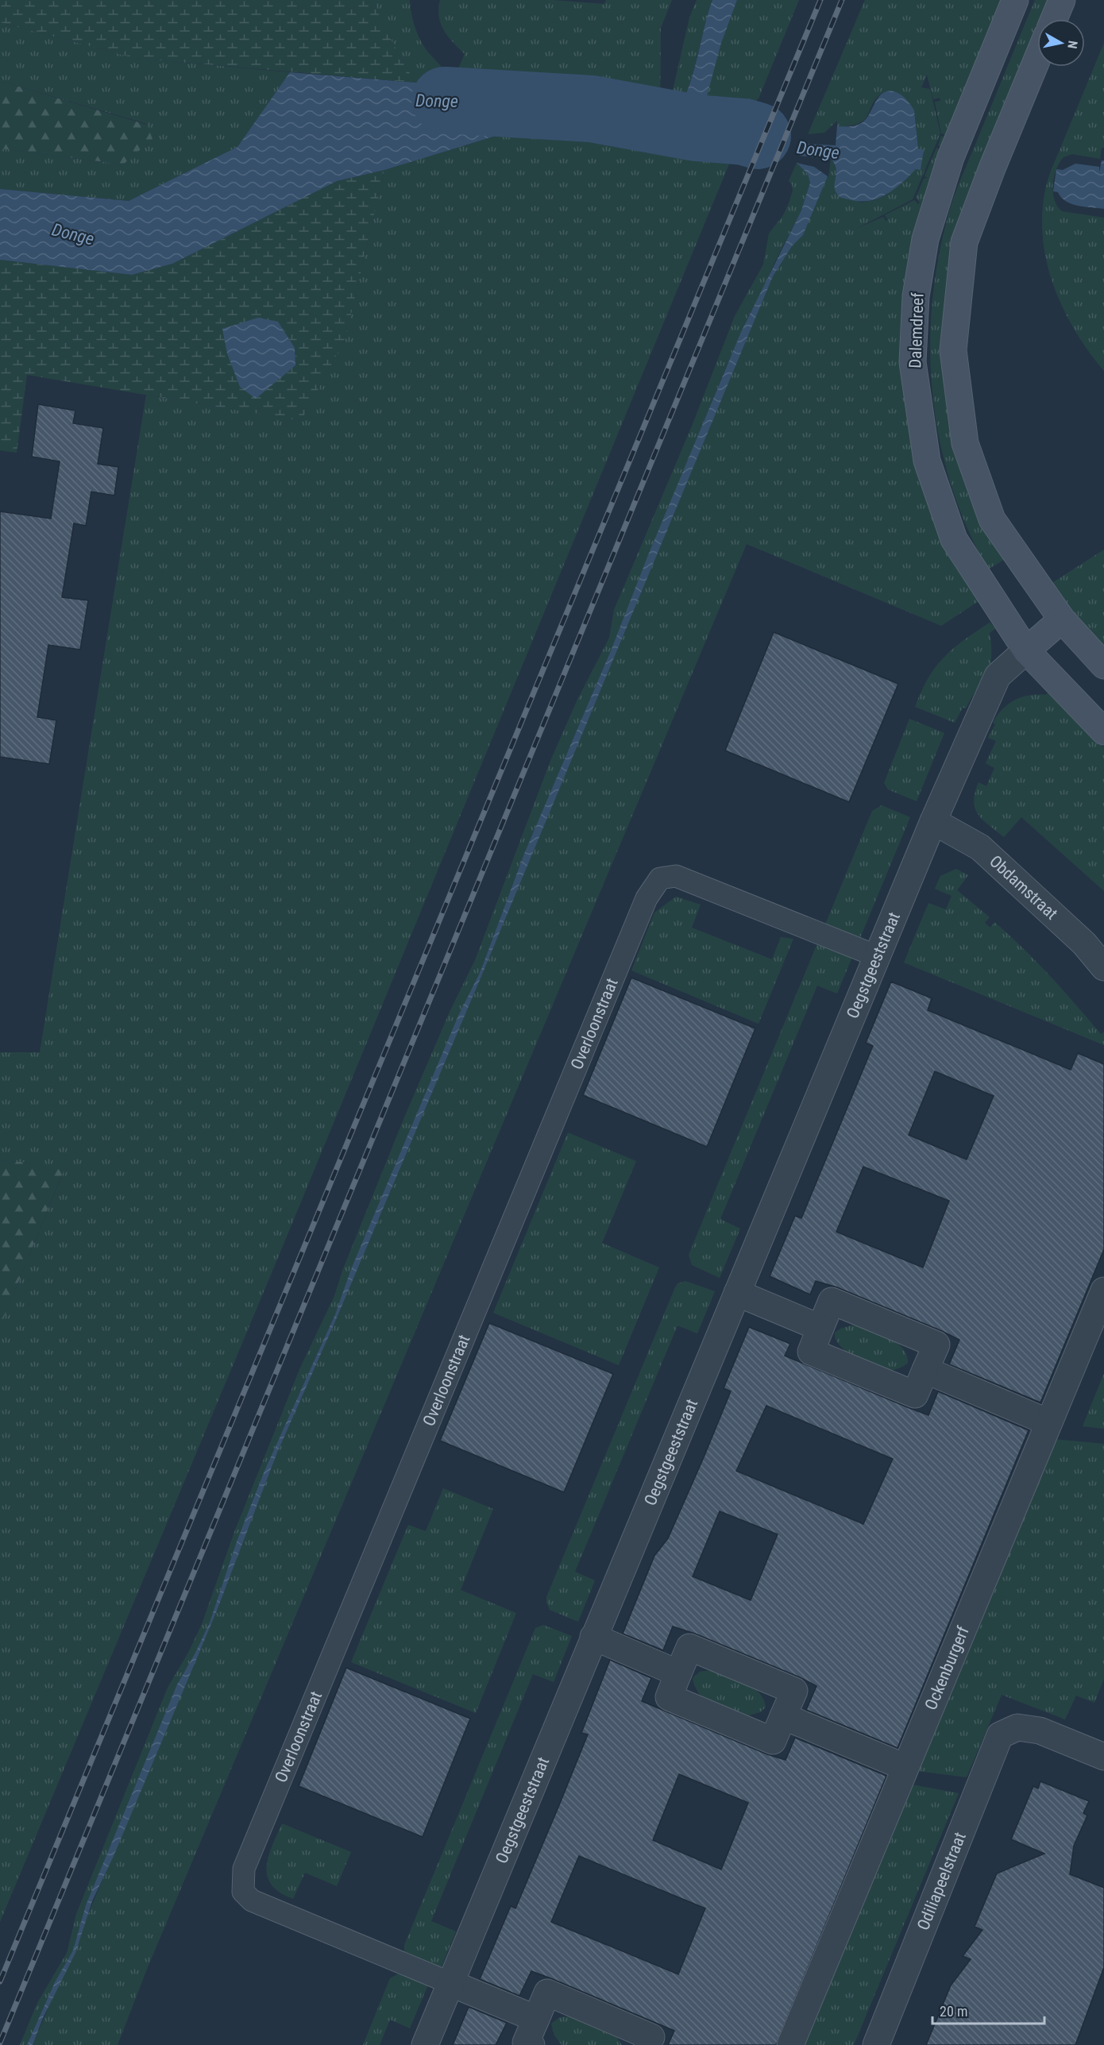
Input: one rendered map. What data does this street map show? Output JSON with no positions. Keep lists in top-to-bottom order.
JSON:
{
  "streets": {
    "street": [
      "Dalemdreef",
      "Obdamstraat",
      "Oegstgeeststraat",
      "Ockenburgerf",
      "Odiliapeelstraat"
    ],
    "lane": ["Overloonstraat"]
  },
  "crossings": [
    ["Dalemdreef", "Oegstgeeststraat"],
    ["Obdamstraat", "Oegstgeeststraat"],
    ["Oegstgeeststraat", "Overloonstraat"]
  ],
  "water": ["Donge"],
  "scale_bar": "20 m",
  "north": "right"
}
